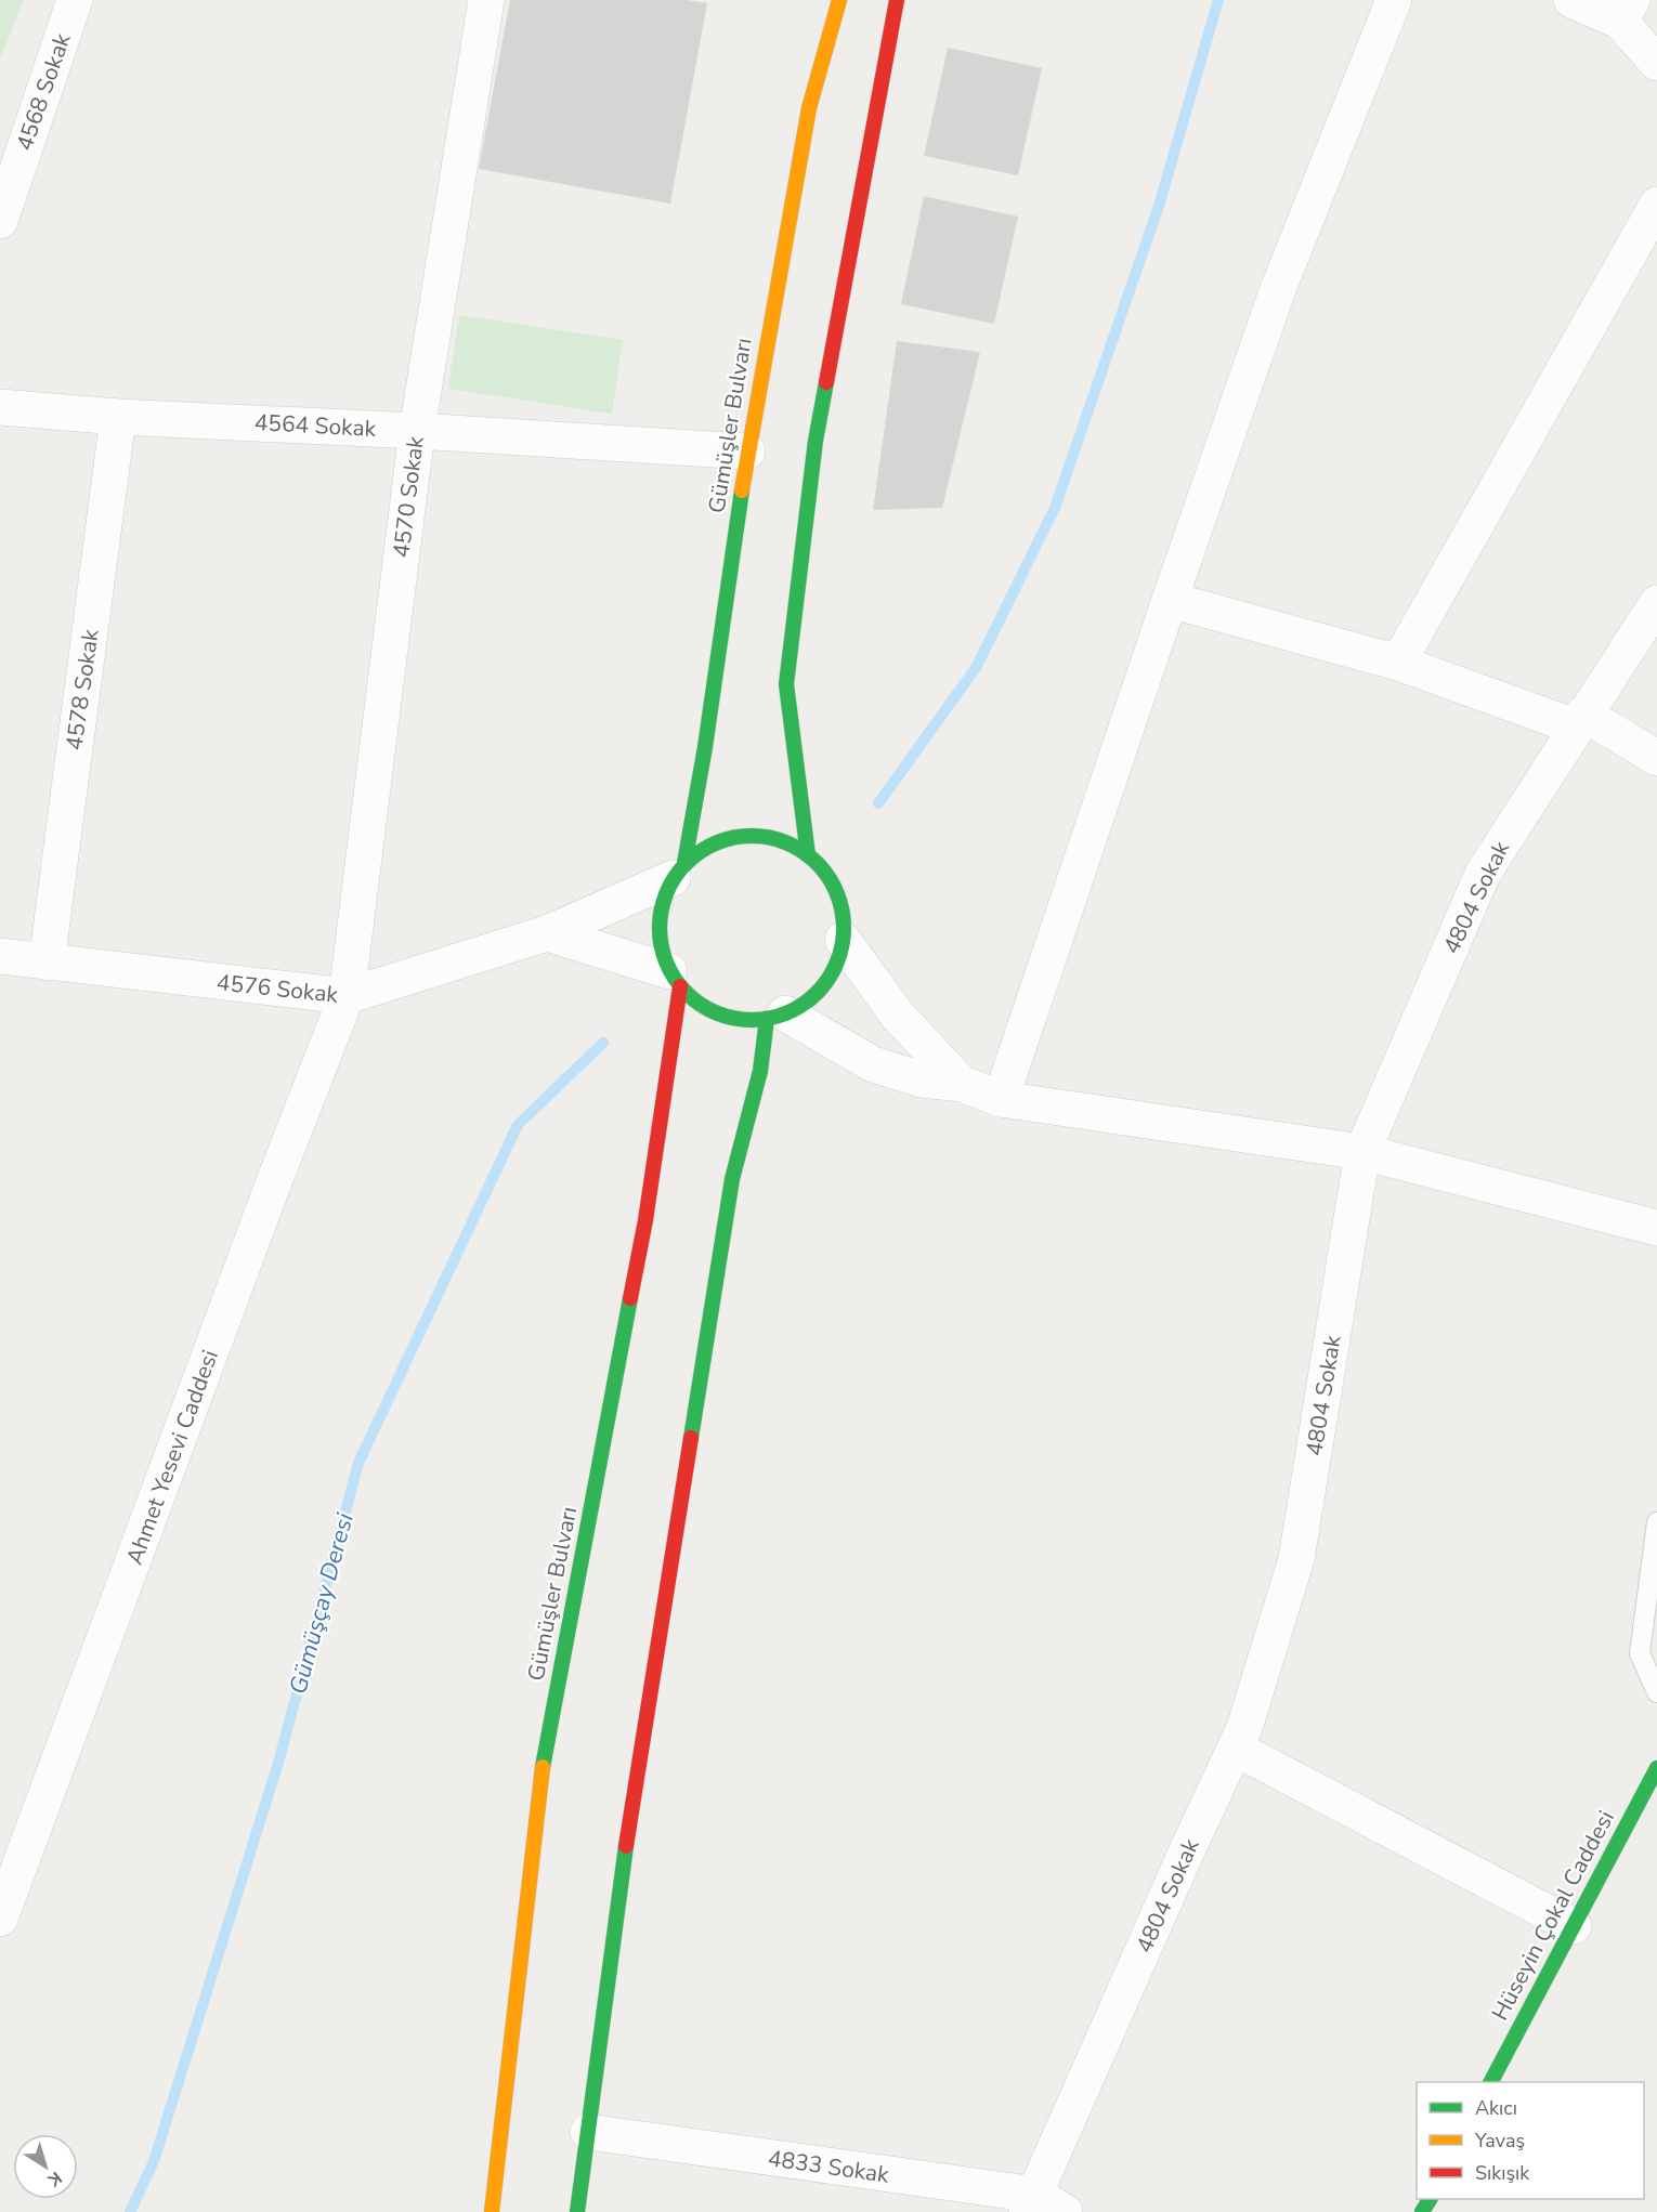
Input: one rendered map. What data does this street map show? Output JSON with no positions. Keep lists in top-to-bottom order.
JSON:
{
  "streets": {
    "main road": ["Gümüşler Bulvarı", "Hüseyin Çokal Caddesi"],
    "street": [
      "4568 Sokak",
      "4564 Sokak",
      "4570 Sokak",
      "4578 Sokak",
      "4804 Sokak",
      "4576 Sokak",
      "Ahmet Yesevi Caddesi",
      "4833 Sokak"
    ]
  },
  "crossings": [
    ["4564 Sokak", "Gümüşler Bulvarı"],
    ["4564 Sokak", "4570 Sokak"],
    ["4564 Sokak", "4578 Sokak"],
    ["Gümüşler Bulvarı", "4576 Sokak"],
    ["4570 Sokak", "4576 Sokak"],
    ["4570 Sokak", "Ahmet Yesevi Caddesi"],
    ["4578 Sokak", "4576 Sokak"],
    ["4804 Sokak", "4833 Sokak"],
    ["4576 Sokak", "Ahmet Yesevi Caddesi"]
  ],
  "water": ["Gümüşçay Deresi"],
  "legend": ["Akıcı", "Yavaş", "Sıkışık"],
  "north": "bottom right"
}
